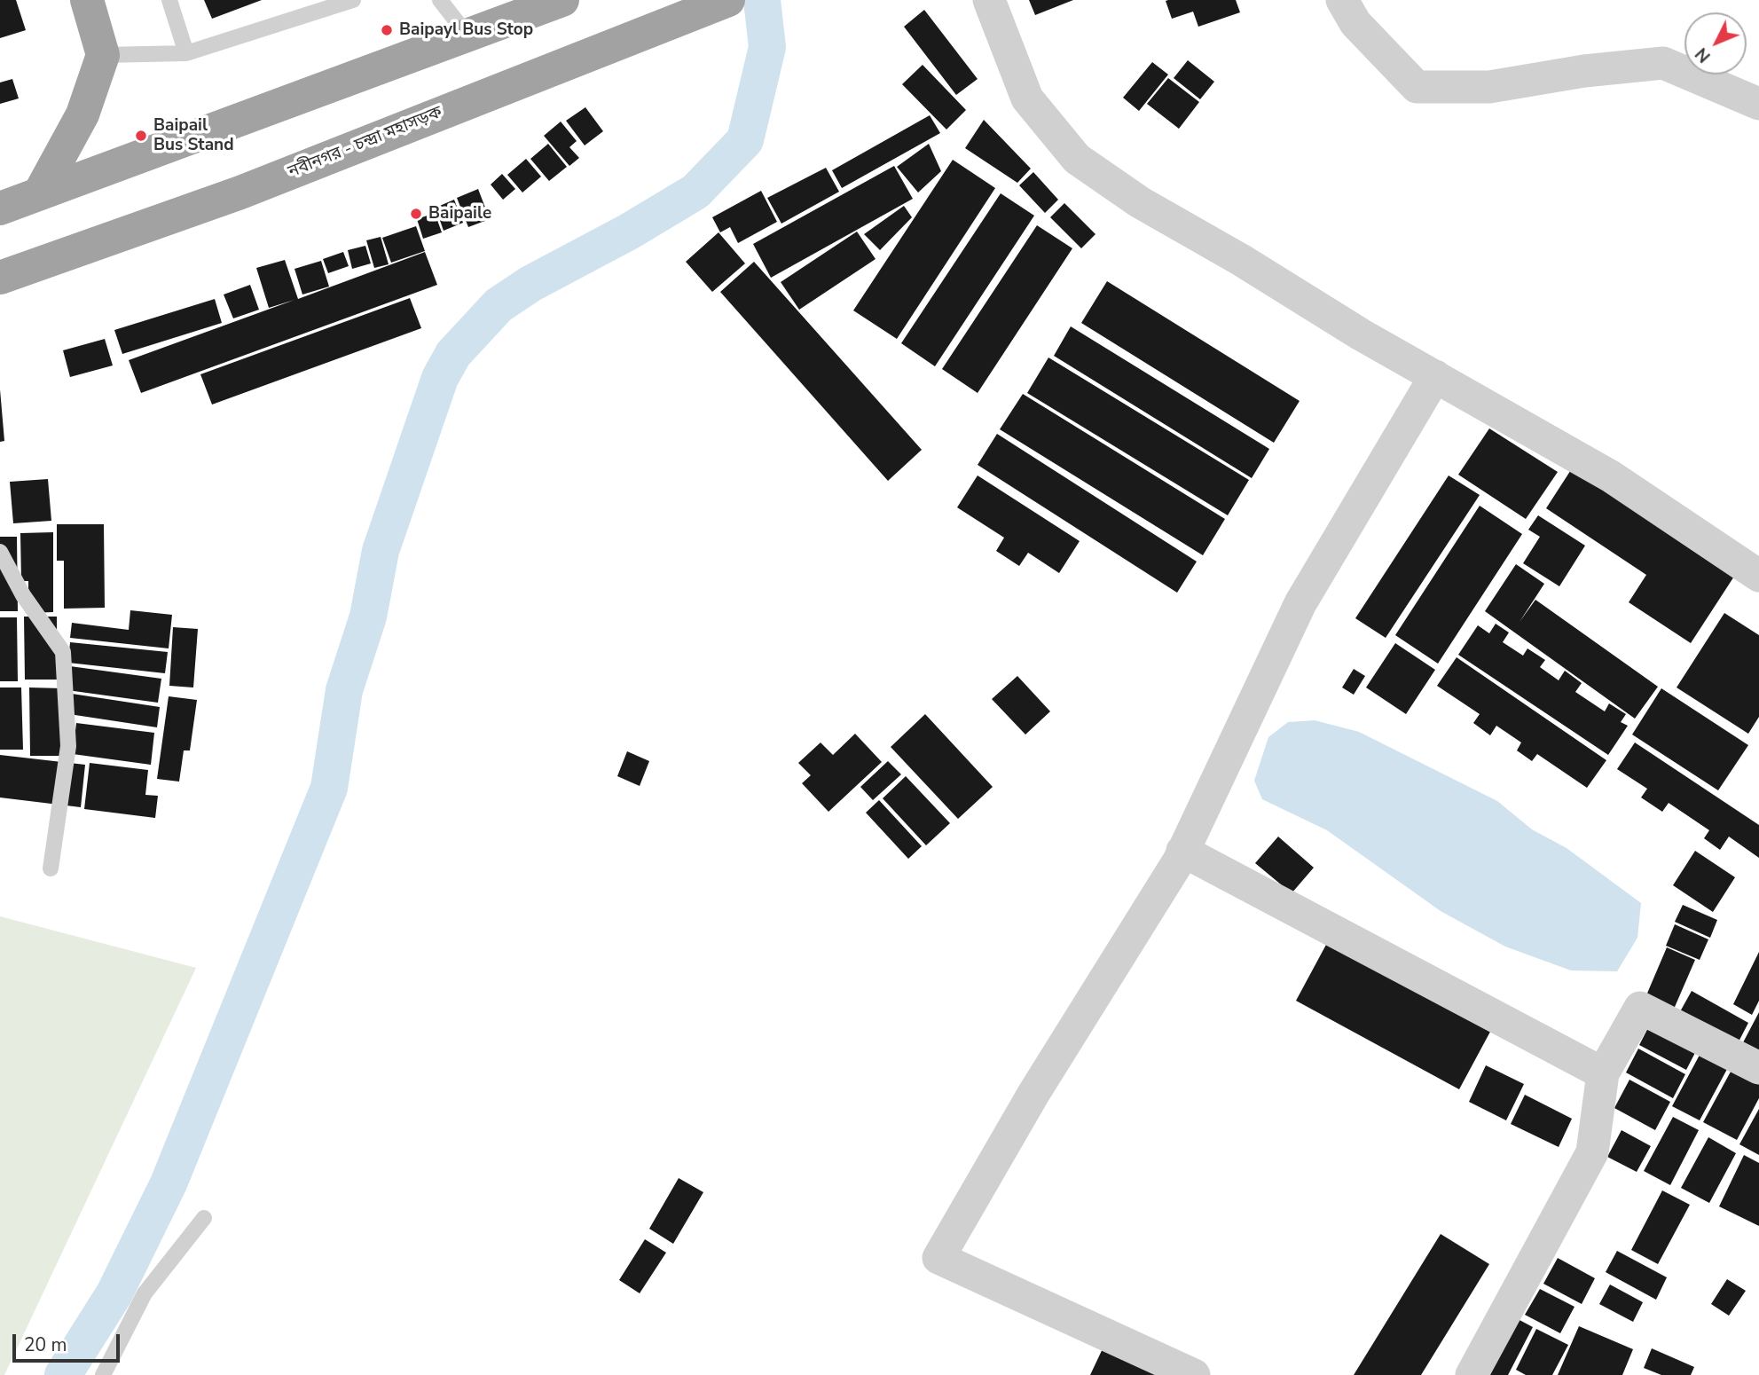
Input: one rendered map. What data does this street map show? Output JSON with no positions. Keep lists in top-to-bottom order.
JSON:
{
  "streets": {
    "highway": ["নবীনগর - চন্দ্রা মহাসড়ক"]
  },
  "places": ["Baipayl Bus Stop", "Baipail Bus Stand", "Baipaile"],
  "scale_bar": "20 m",
  "north": "bottom left"
}
